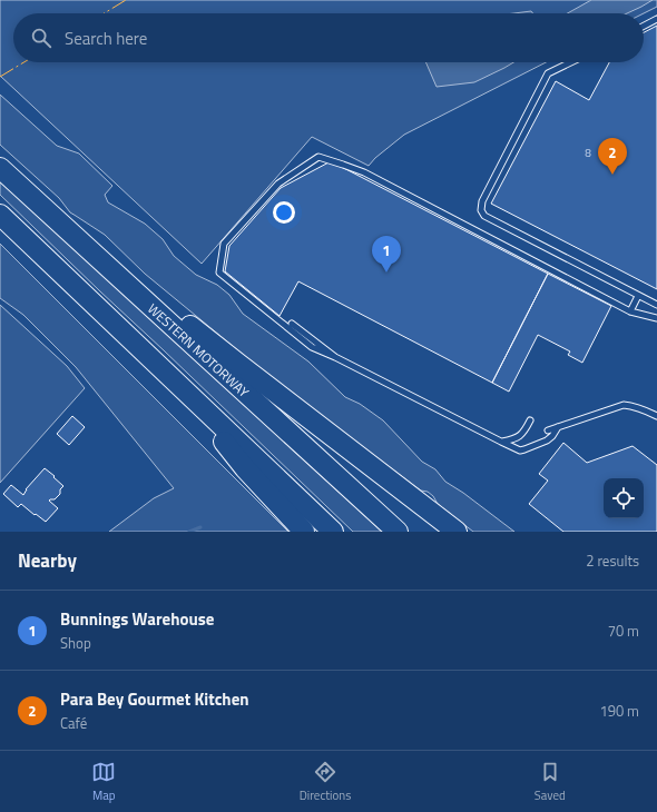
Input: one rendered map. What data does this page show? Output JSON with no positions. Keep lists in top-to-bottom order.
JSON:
{
  "streets": {
    "highway": ["WESTERN MOTORWAY"]
  },
  "house_numbers": ["8"],
  "page": {
    "search": "Search here",
    "pins": ["2", "1"],
    "heading": ["Nearby", "2 results"],
    "list": [
      {
        "mark": "1",
        "name": "Bunnings Warehouse",
        "note": "Shop",
        "value": "70 m"
      },
      {
        "mark": "2",
        "name": "Para Bey Gourmet Kitchen",
        "note": "Café",
        "value": "190 m"
      }
    ],
    "nav": ["Map", "Directions", "Saved"]
  }
}
